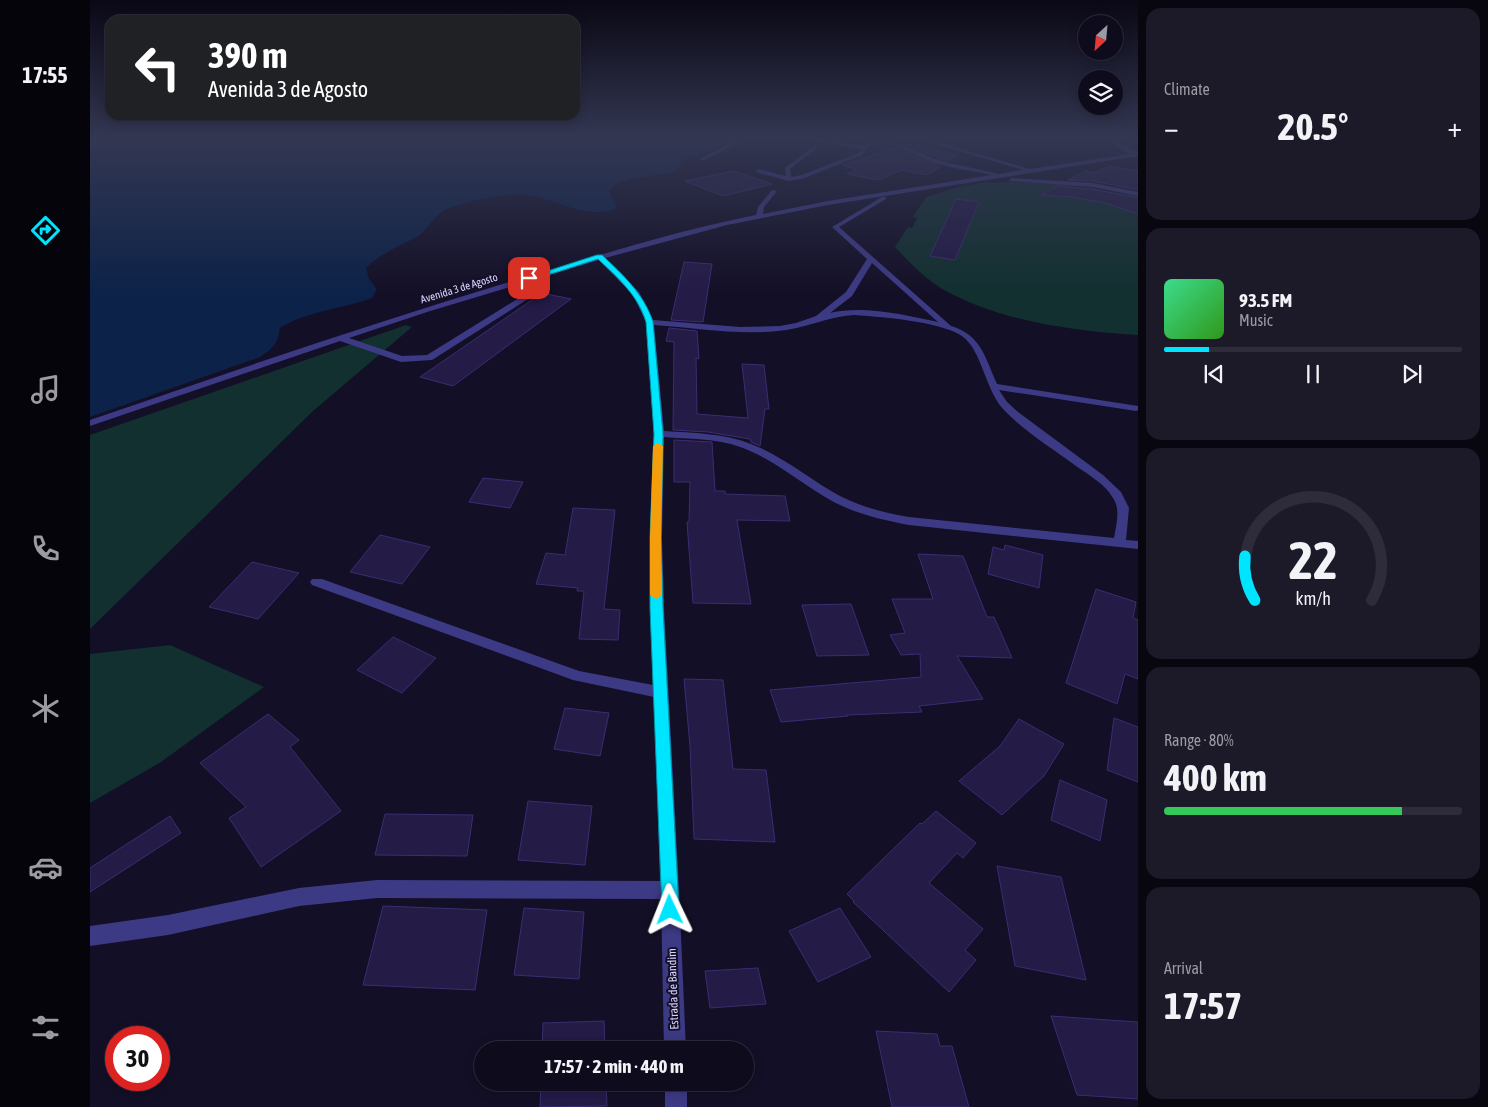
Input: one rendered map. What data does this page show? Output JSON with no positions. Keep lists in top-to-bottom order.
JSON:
{
  "streets": {
    "street": ["Avenida 3 de Agosto", "Estrada de Bandim"]
  },
  "crossings": [
    ["Avenida 3 de Agosto", "Estrada de Bandim"]
  ],
  "north": "bottom left",
  "page": {
    "tabs": "17:55",
    "tile": [
      "Climate",
      ["Range · 80%", "400 km"],
      ["Arrival", "17:57"]
    ],
    "turn": ["390 m", "Avenida 3 de Agosto"],
    "heat": ["−", "20.5°", "+"],
    "song": ["93.5 FM", "Music"],
    "limit": "30",
    "trip": "17:57 · 2 min · 440 m",
    "gauge": ["22", "km/h"]
  }
}
